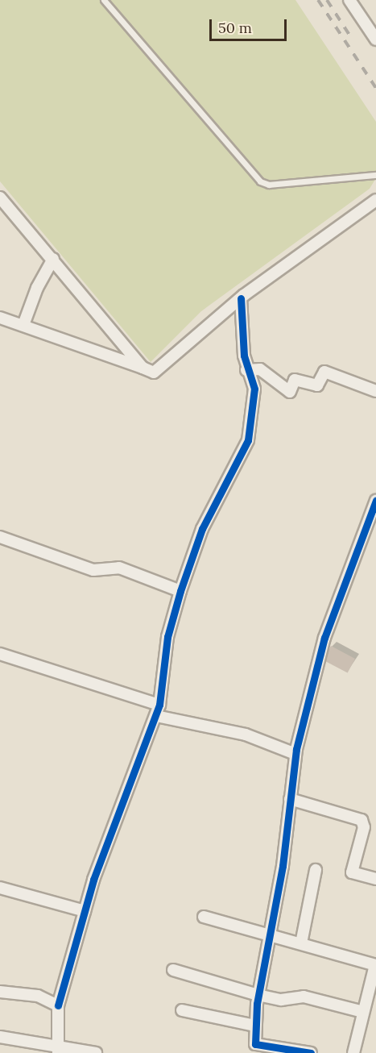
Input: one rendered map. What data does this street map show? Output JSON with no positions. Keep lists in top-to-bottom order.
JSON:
{
  "scale_bar": "50 m"
}
